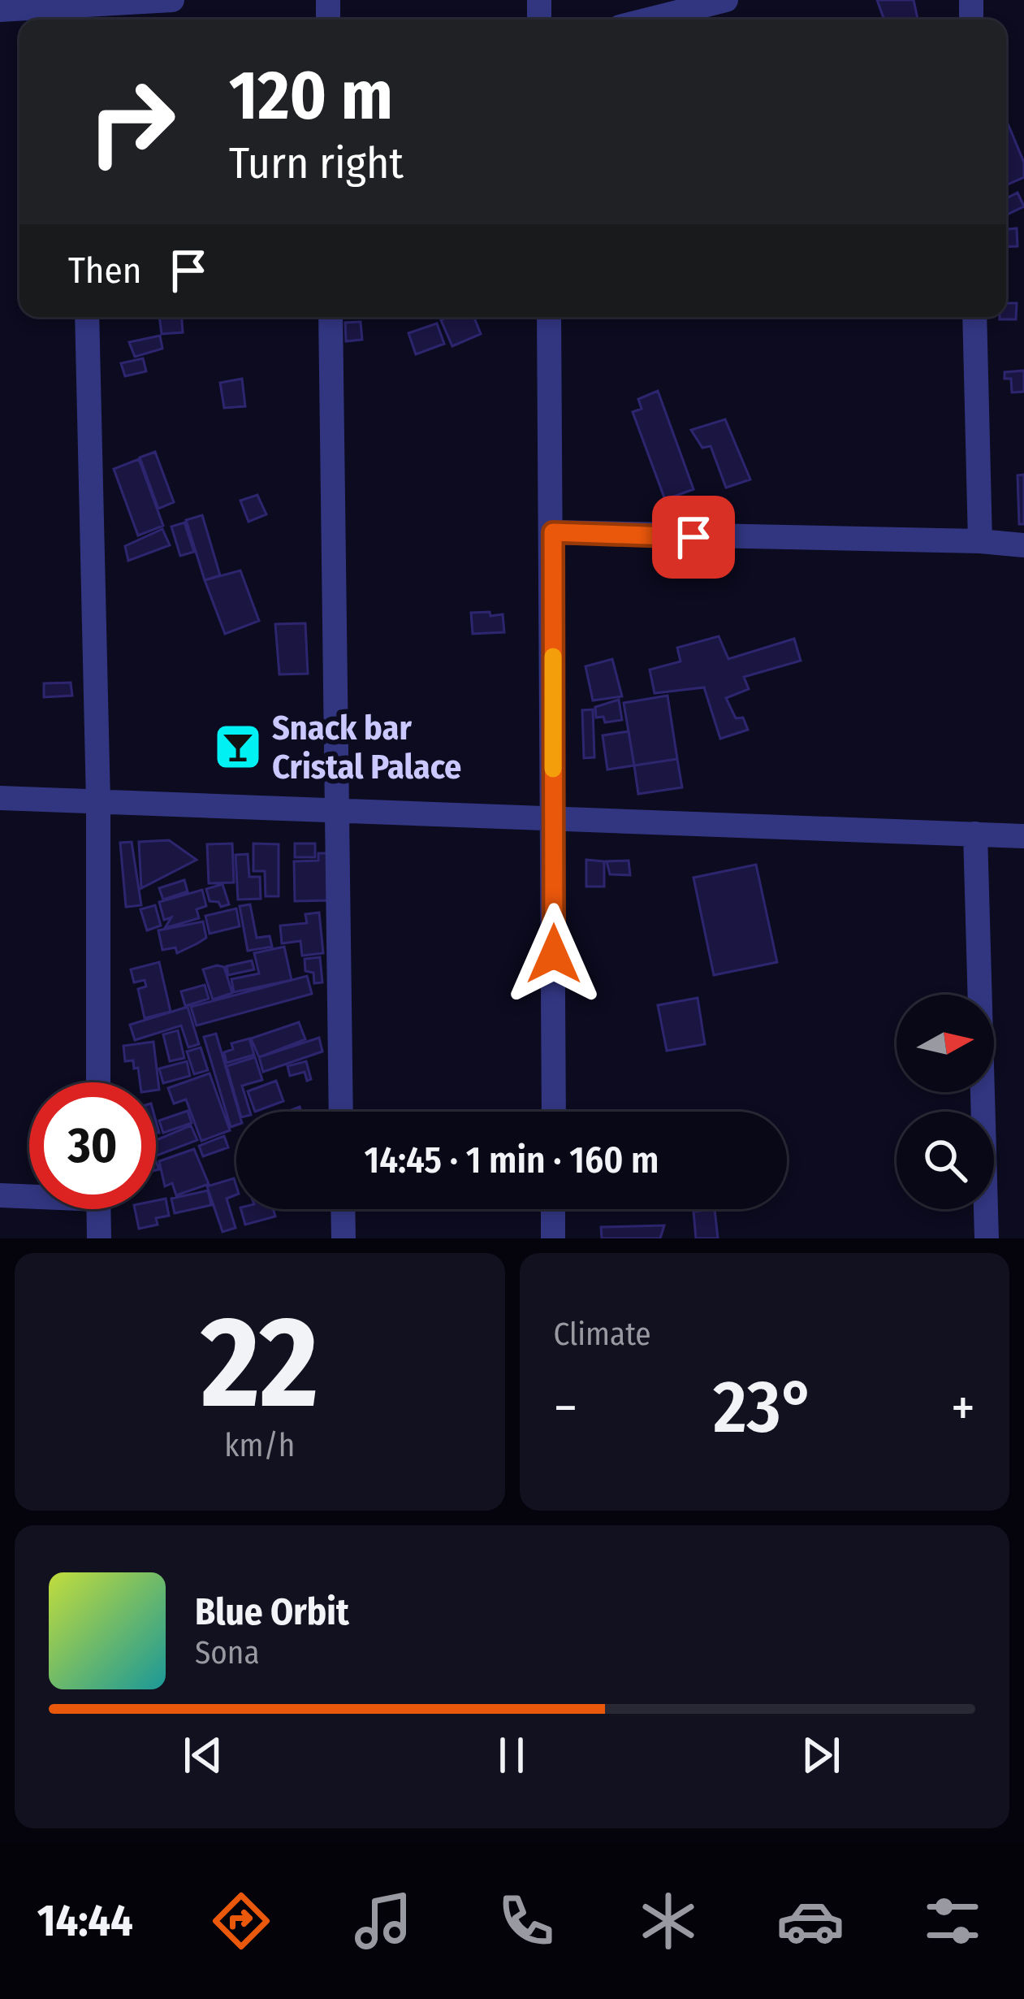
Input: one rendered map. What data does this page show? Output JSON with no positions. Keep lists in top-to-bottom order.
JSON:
{
  "places": {
    "bar": ["Snack bar Cristal Palace"]
  },
  "north": "right",
  "page": {
    "turn": ["120 m", "Turn right"],
    "then": "Then",
    "limit": "30",
    "trip": "14:45 · 1 min · 160 m",
    "tile": [
      ["22", "km/h"],
      "Climate"
    ],
    "heat": ["−", "23°", "+"],
    "song": ["Blue Orbit", "Sona"],
    "tabs": "14:44"
  }
}
